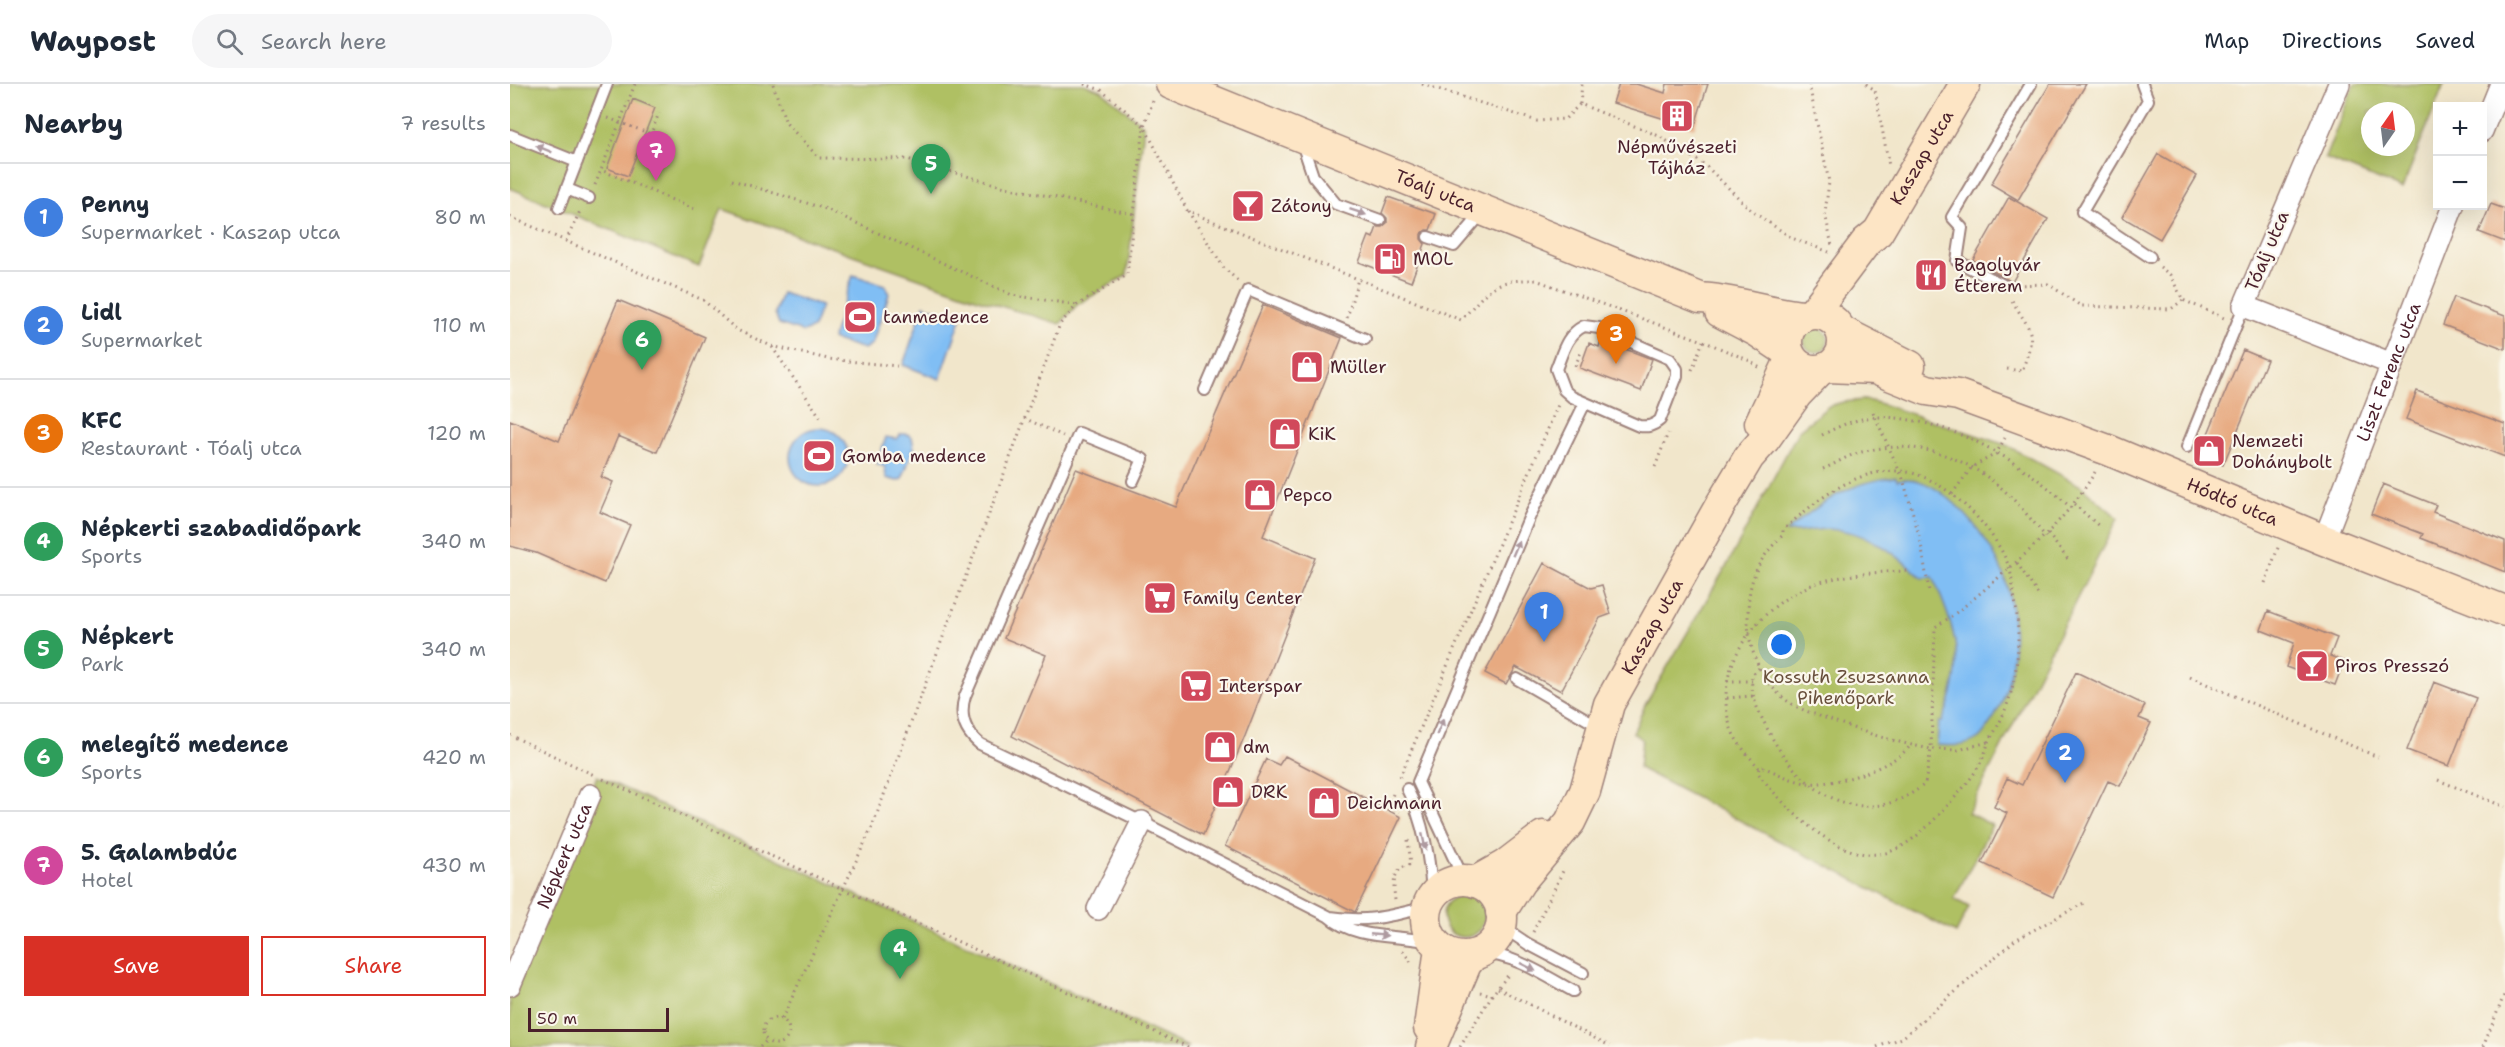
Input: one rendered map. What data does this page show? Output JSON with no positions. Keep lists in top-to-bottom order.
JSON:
{
  "streets": {
    "street": [
      "Kaszap utca",
      "Tóalj utca",
      "Liszt Ferenc utca",
      "Hódtó utca",
      "Népkert utca"
    ]
  },
  "crossings": [
    ["Kaszap utca", "Tóalj utca"],
    ["Kaszap utca", "Hódtó utca"],
    ["Tóalj utca", "Liszt Ferenc utca"],
    ["Tóalj utca", "Hódtó utca"],
    ["Liszt Ferenc utca", "Hódtó utca"]
  ],
  "parks": ["Kossuth Zsuzsanna Pihenőpark"],
  "places": {
    "building": ["Népművészeti Tájház"],
    "bar": ["Zátony", "Piros Presszó"],
    "fuel station": ["MOL"],
    "restaurant": ["Bagolyvár Étterem"],
    "sports": ["tanmedence", "Gomba medence"],
    "shop": [
      "Müller",
      "KiK",
      "Nemzeti Dohánybolt",
      "Pepco",
      "dm",
      "DRK",
      "Deichmann"
    ],
    "supermarket": ["Family Center", "Interspar"]
  },
  "scale_bar": "50 m",
  "north": "top",
  "page": {
    "header": "Waypost",
    "search": "Search here",
    "nav": ["Map", "Directions", "Saved"],
    "heading": ["Nearby", "7 results"],
    "map_buttons": ["+", "−"],
    "pins": [
      "7",
      "5",
      "3",
      "6",
      "1",
      "2",
      "4"
    ],
    "list": [
      {
        "mark": "1",
        "name": "Penny",
        "note": "Supermarket · Kaszap utca",
        "value": "80 m"
      },
      {
        "mark": "2",
        "name": "Lidl",
        "note": "Supermarket",
        "value": "110 m"
      },
      {
        "mark": "3",
        "name": "KFC",
        "note": "Restaurant · Tóalj utca",
        "value": "120 m"
      },
      {
        "mark": "4",
        "name": "Népkerti szabadidőpark",
        "note": "Sports",
        "value": "340 m"
      },
      {
        "mark": "5",
        "name": "Népkert",
        "note": "Park",
        "value": "340 m"
      },
      {
        "mark": "6",
        "name": "melegítő medence",
        "note": "Sports",
        "value": "420 m"
      },
      {
        "mark": "7",
        "name": "5. Galambdúc",
        "note": "Hotel",
        "value": "430 m"
      }
    ],
    "buttons": ["Save", "Share"],
    "scale": "50 m"
  }
}
